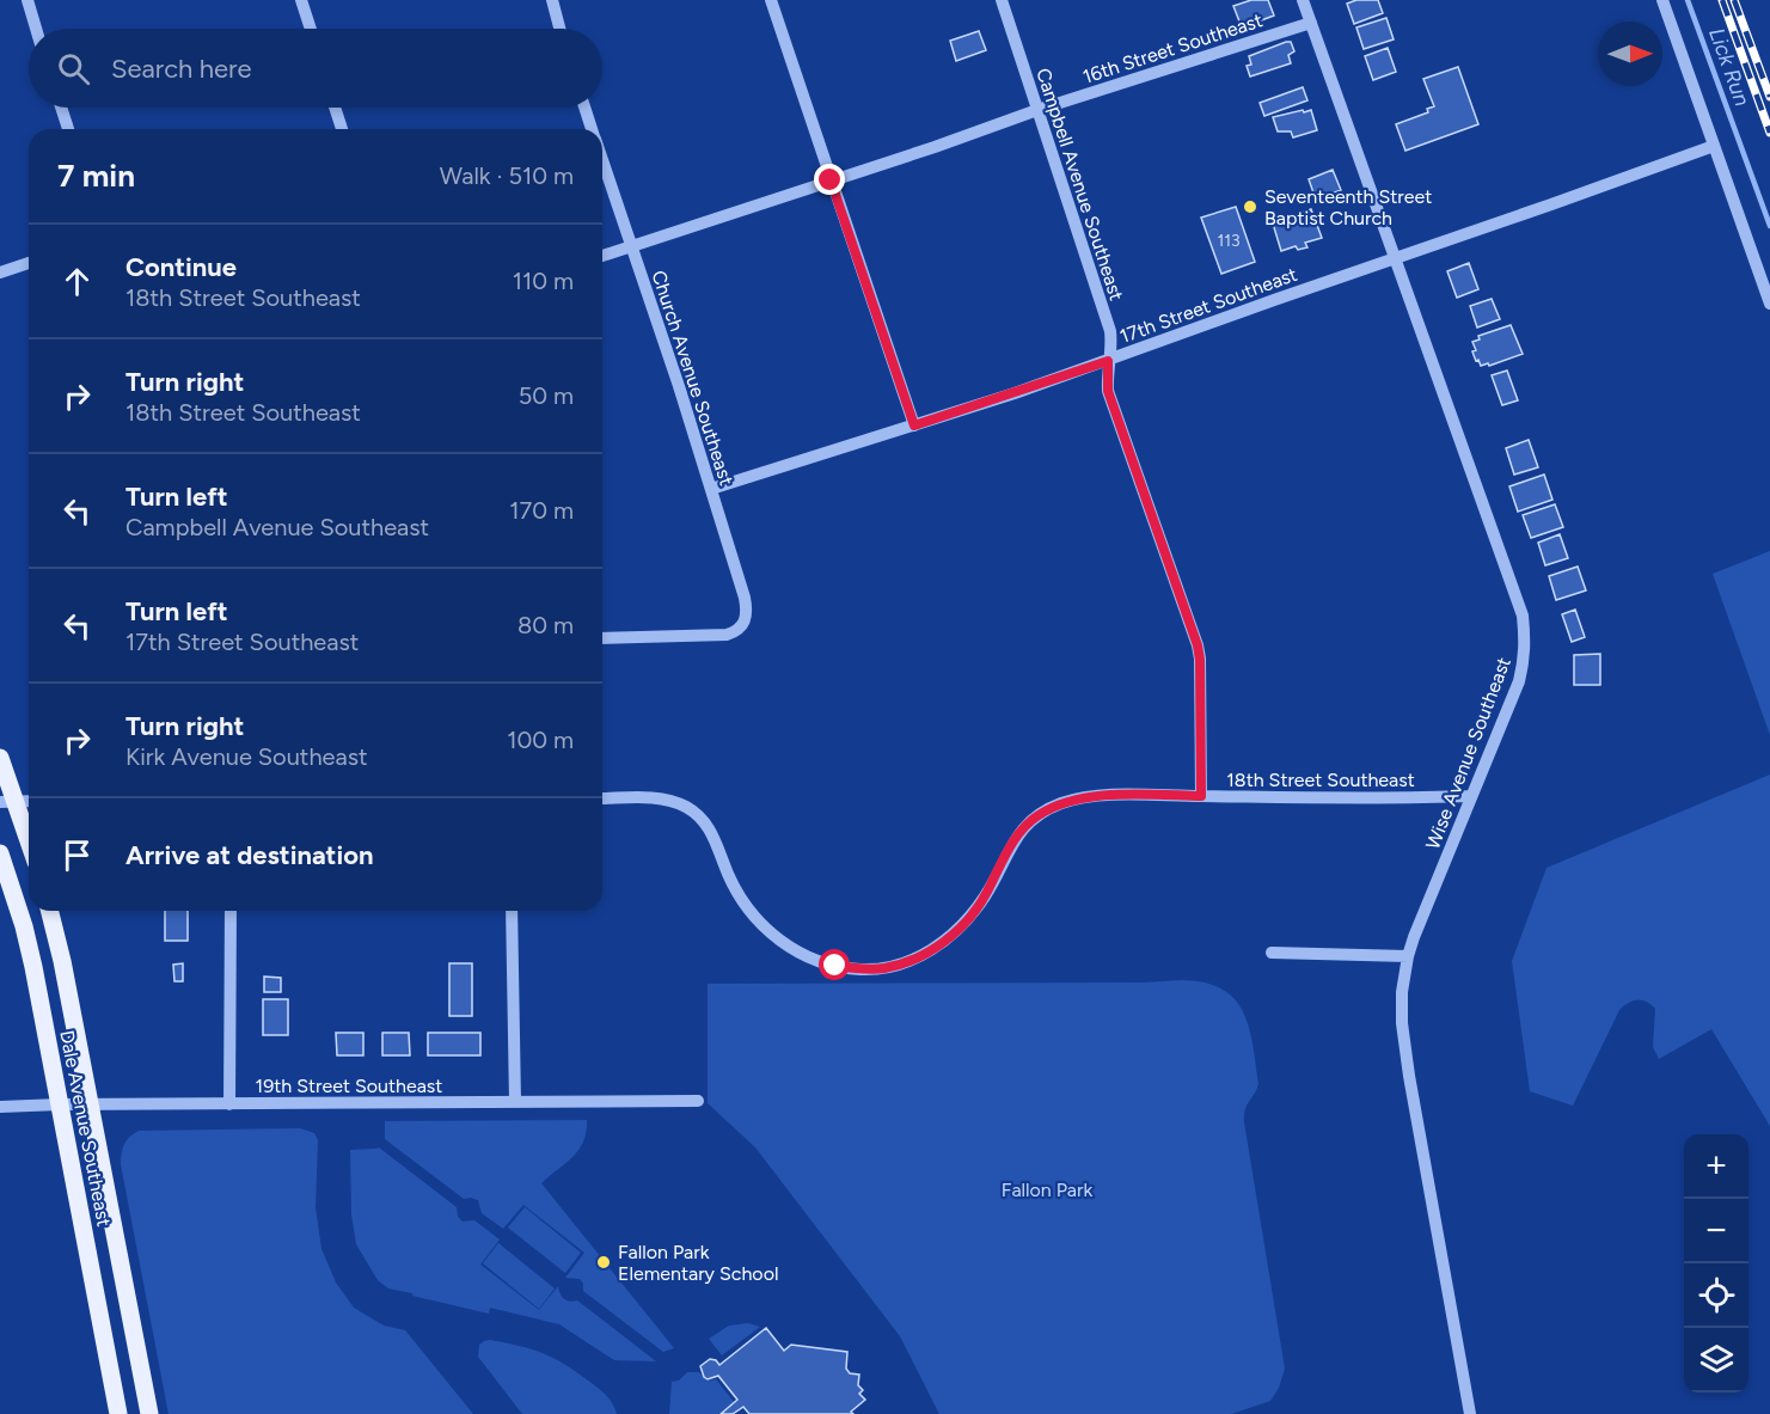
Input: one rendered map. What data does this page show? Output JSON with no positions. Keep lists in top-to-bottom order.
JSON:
{
  "streets": {
    "main road": ["Dale Avenue Southeast"],
    "street": [
      "16th Street Southeast",
      "Campbell Avenue Southeast",
      "17th Street Southeast",
      "Church Avenue Southeast",
      "Wise Avenue Southeast",
      "18th Street Southeast",
      "19th Street Southeast"
    ]
  },
  "crossings": [
    ["16th Street Southeast", "Campbell Avenue Southeast"],
    ["16th Street Southeast", "Church Avenue Southeast"],
    ["16th Street Southeast", "Wise Avenue Southeast"],
    ["Campbell Avenue Southeast", "17th Street Southeast"],
    ["Campbell Avenue Southeast", "18th Street Southeast"],
    ["17th Street Southeast", "Church Avenue Southeast"],
    ["17th Street Southeast", "Wise Avenue Southeast"],
    ["Wise Avenue Southeast", "18th Street Southeast"],
    ["19th Street Southeast", "Dale Avenue Southeast"]
  ],
  "water": ["Lick Run"],
  "parks": ["Fallon Park"],
  "places": ["Seventeenth Street Baptist Church", "Fallon Park Elementary School"],
  "house_numbers": ["113"],
  "north": "right",
  "page": {
    "search": "Search here",
    "heading": ["7 min", "Walk · 510 m"],
    "list": [
      ["Continue", "18th Street Southeast", "110 m"],
      ["Turn right", "18th Street Southeast", "50 m"],
      ["Turn left", "Campbell Avenue Southeast", "170 m"],
      ["Turn left", "17th Street Southeast", "80 m"],
      ["Turn right", "Kirk Avenue Southeast", "100 m"],
      "Arrive at destination"
    ],
    "map_buttons": ["+", "−"]
  }
}
